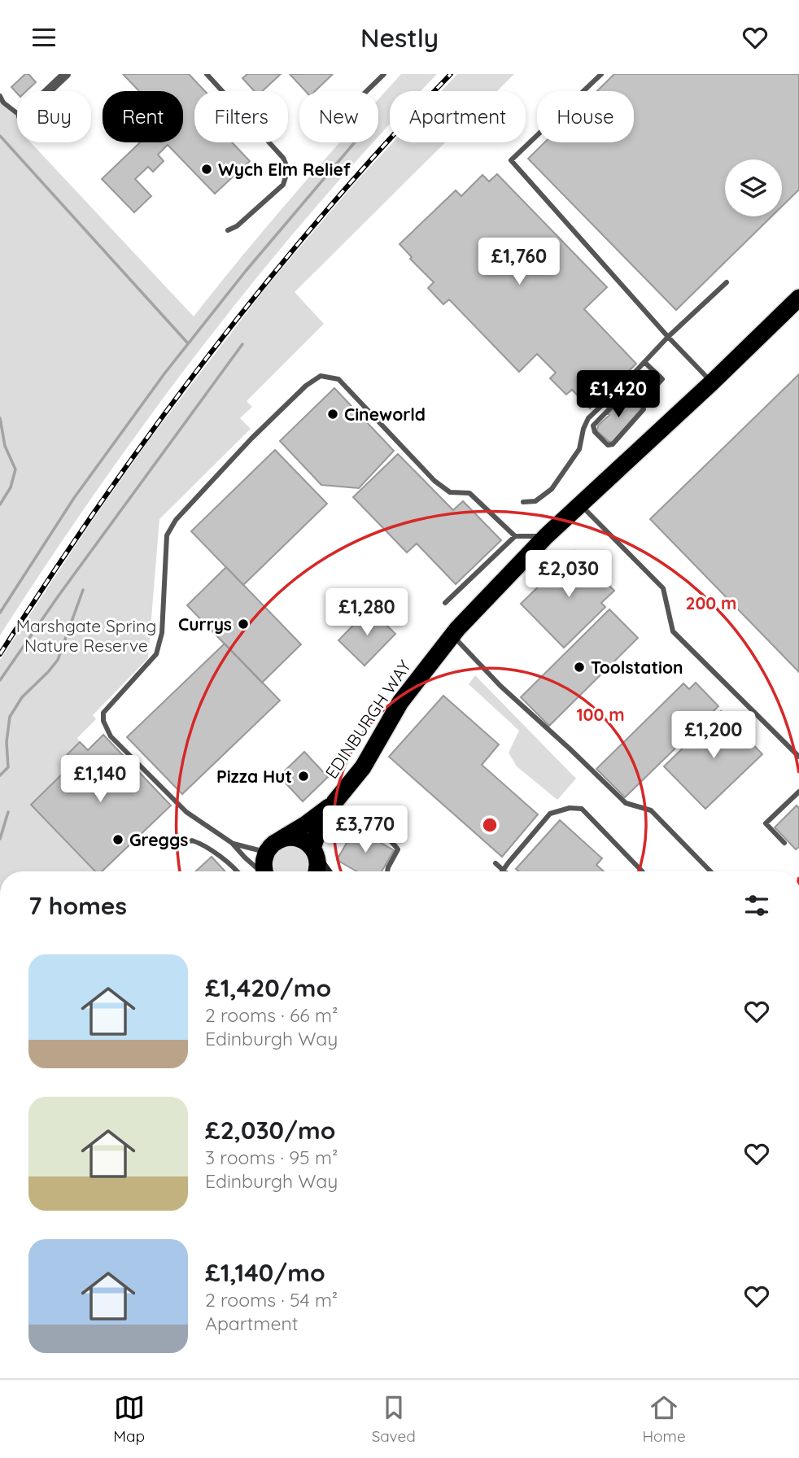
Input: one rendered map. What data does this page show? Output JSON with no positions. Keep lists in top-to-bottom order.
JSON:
{
  "streets": {
    "highway": ["EDINBURGH WAY"]
  },
  "parks": ["Marshgate Spring Nature Reserve"],
  "places": [
    "Wych Elm Relief",
    "Cineworld",
    "Currys",
    "Toolstation",
    "Pizza Hut",
    "Greggs"
  ],
  "page": {
    "header": "Nestly",
    "chip": [
      "Buy",
      "Rent",
      "Filters",
      "New",
      "Apartment",
      "House"
    ],
    "price": [
      "£1,760",
      "£1,420",
      "£2,030",
      "£1,280",
      "£1,200",
      "£1,140",
      "£3,770"
    ],
    "heading": "7 homes",
    "list": [
      {
        "name": "£1,420/mo",
        "note": "2 rooms · 66 m² · Edinburgh Way"
      },
      {
        "name": "£2,030/mo",
        "note": "3 rooms · 95 m² · Edinburgh Way"
      },
      {
        "name": "£1,140/mo",
        "note": "2 rooms · 54 m² · Apartment"
      }
    ],
    "tabs": ["Map", "Saved", "Home"]
  },
  "rings": ["200 m", "100 m"]
}
